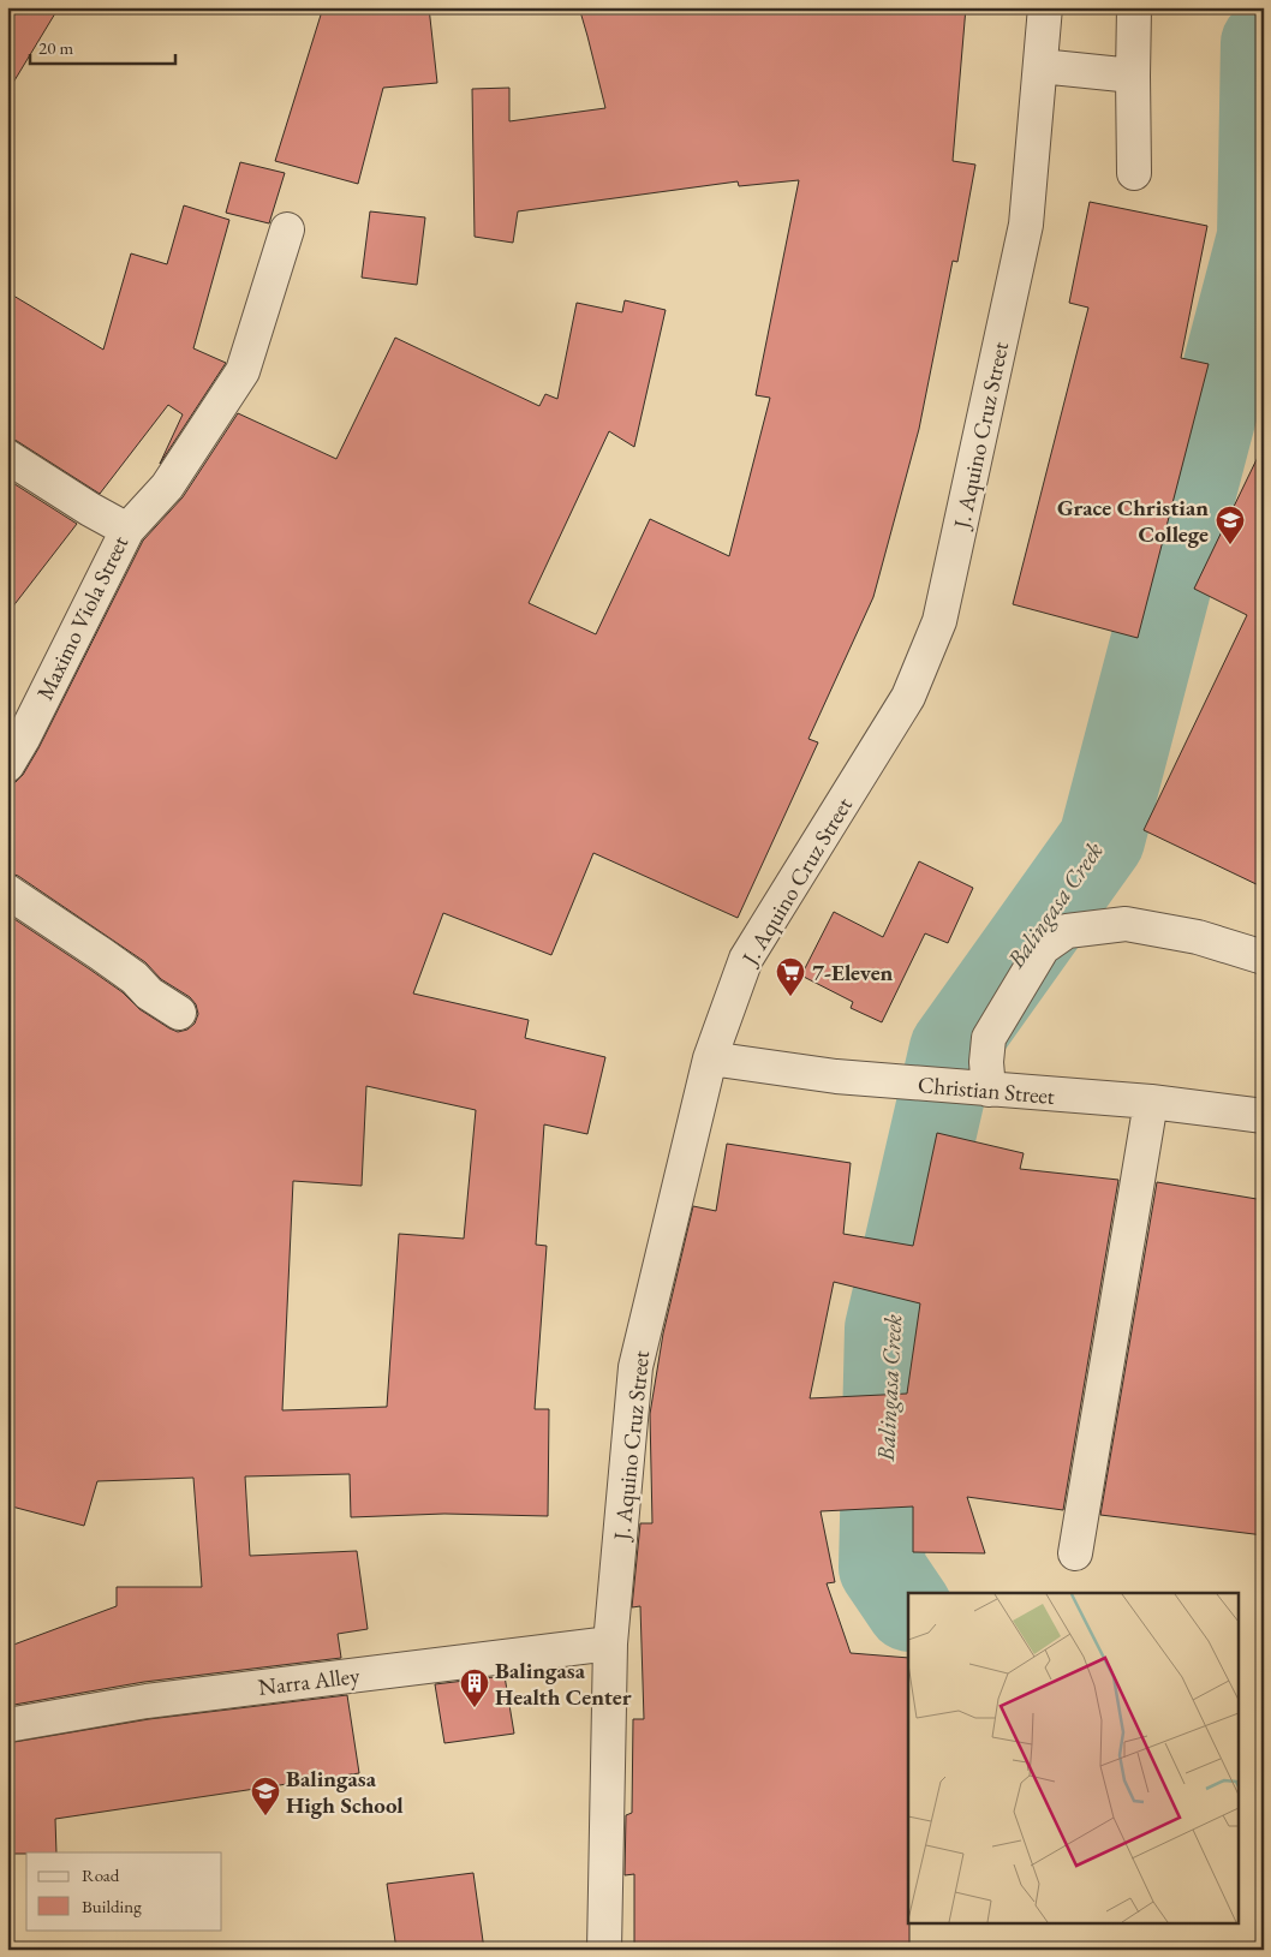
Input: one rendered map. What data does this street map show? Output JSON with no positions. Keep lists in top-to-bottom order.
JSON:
{
  "streets": {
    "street": [
      "J. Aquino Cruz Street",
      "Maximo Viola Street",
      "Christian Street",
      "Narra Alley"
    ]
  },
  "crossings": [
    ["J. Aquino Cruz Street", "Christian Street"],
    ["J. Aquino Cruz Street", "Narra Alley"]
  ],
  "water": ["Balingasa Creek"],
  "places": {
    "school or university": ["Grace Christian College", "Balingasa High School"],
    "supermarket": ["7-Eleven"],
    "building": ["Balingasa Health Center"]
  },
  "legend": ["Road", "Building"],
  "scale_bar": "20 m"
}
